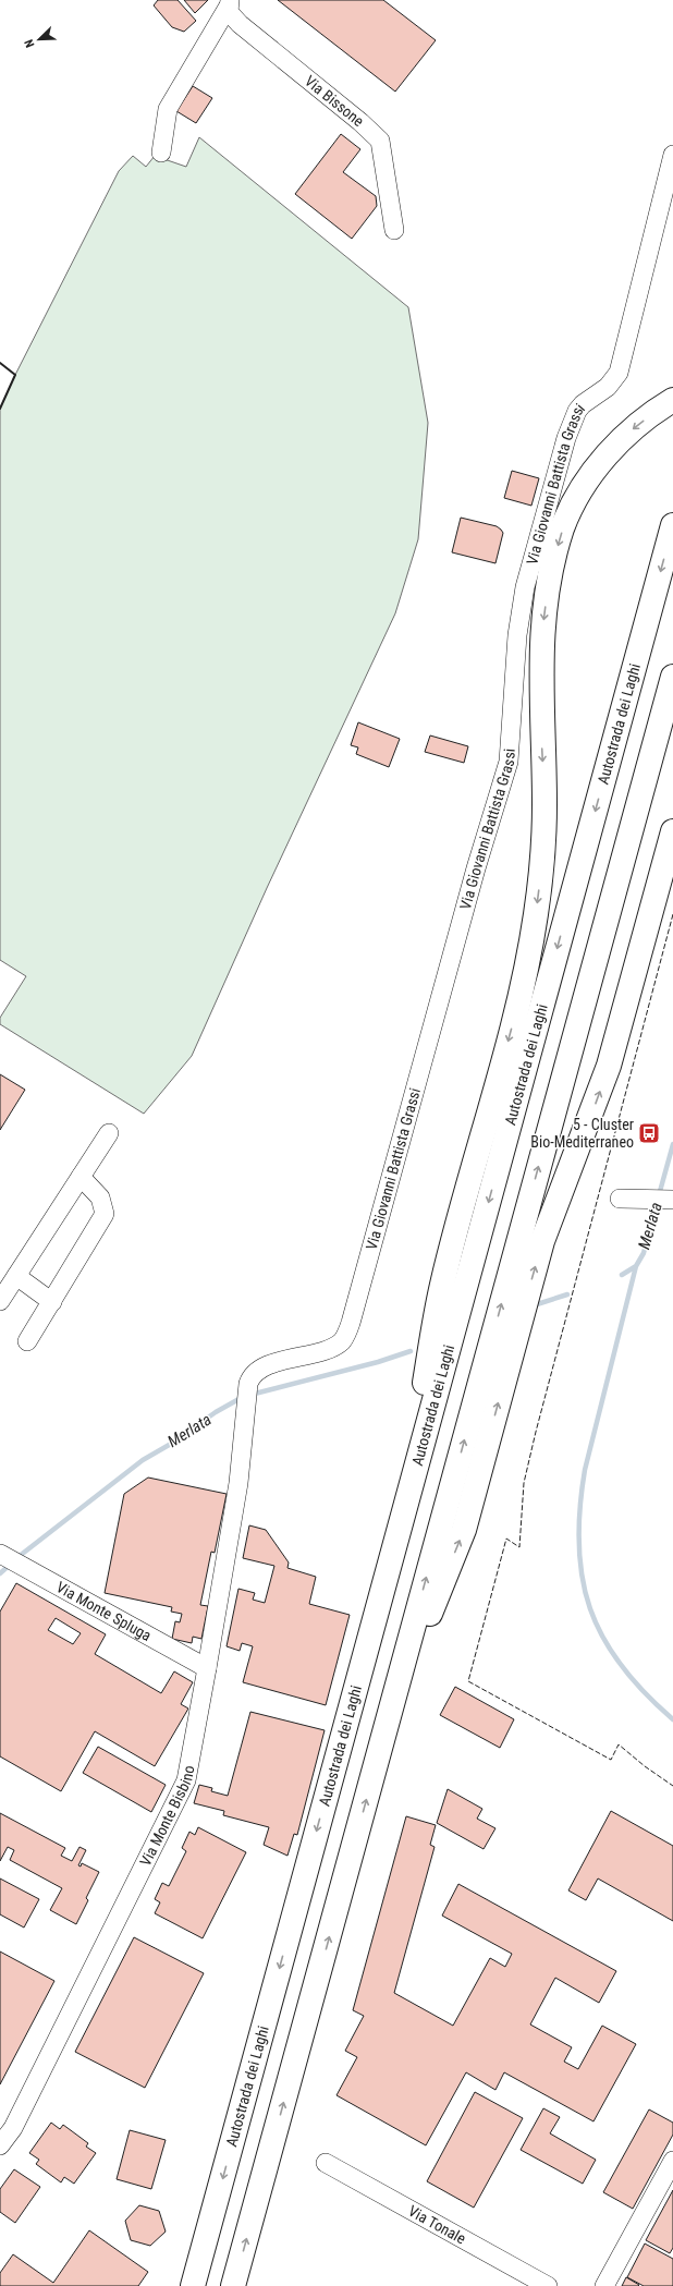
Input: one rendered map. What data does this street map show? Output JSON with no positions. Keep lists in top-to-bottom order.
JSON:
{
  "streets": {
    "highway": ["Autostrada dei Laghi"],
    "street": [
      "Via Bissone",
      "Via Giovanni Battista Grassi",
      "Via Monte Spluga",
      "Via Monte Bisbino",
      "Via Tonale"
    ]
  },
  "crossings": [
    ["Via Giovanni Battista Grassi", "Via Monte Bisbino"],
    ["Via Monte Spluga", "Via Monte Bisbino"]
  ],
  "water": ["Merlata"],
  "places": {
    "bus stop": ["5 - Cluster Bio-Mediterraneo"]
  },
  "north": "bottom left"
}
